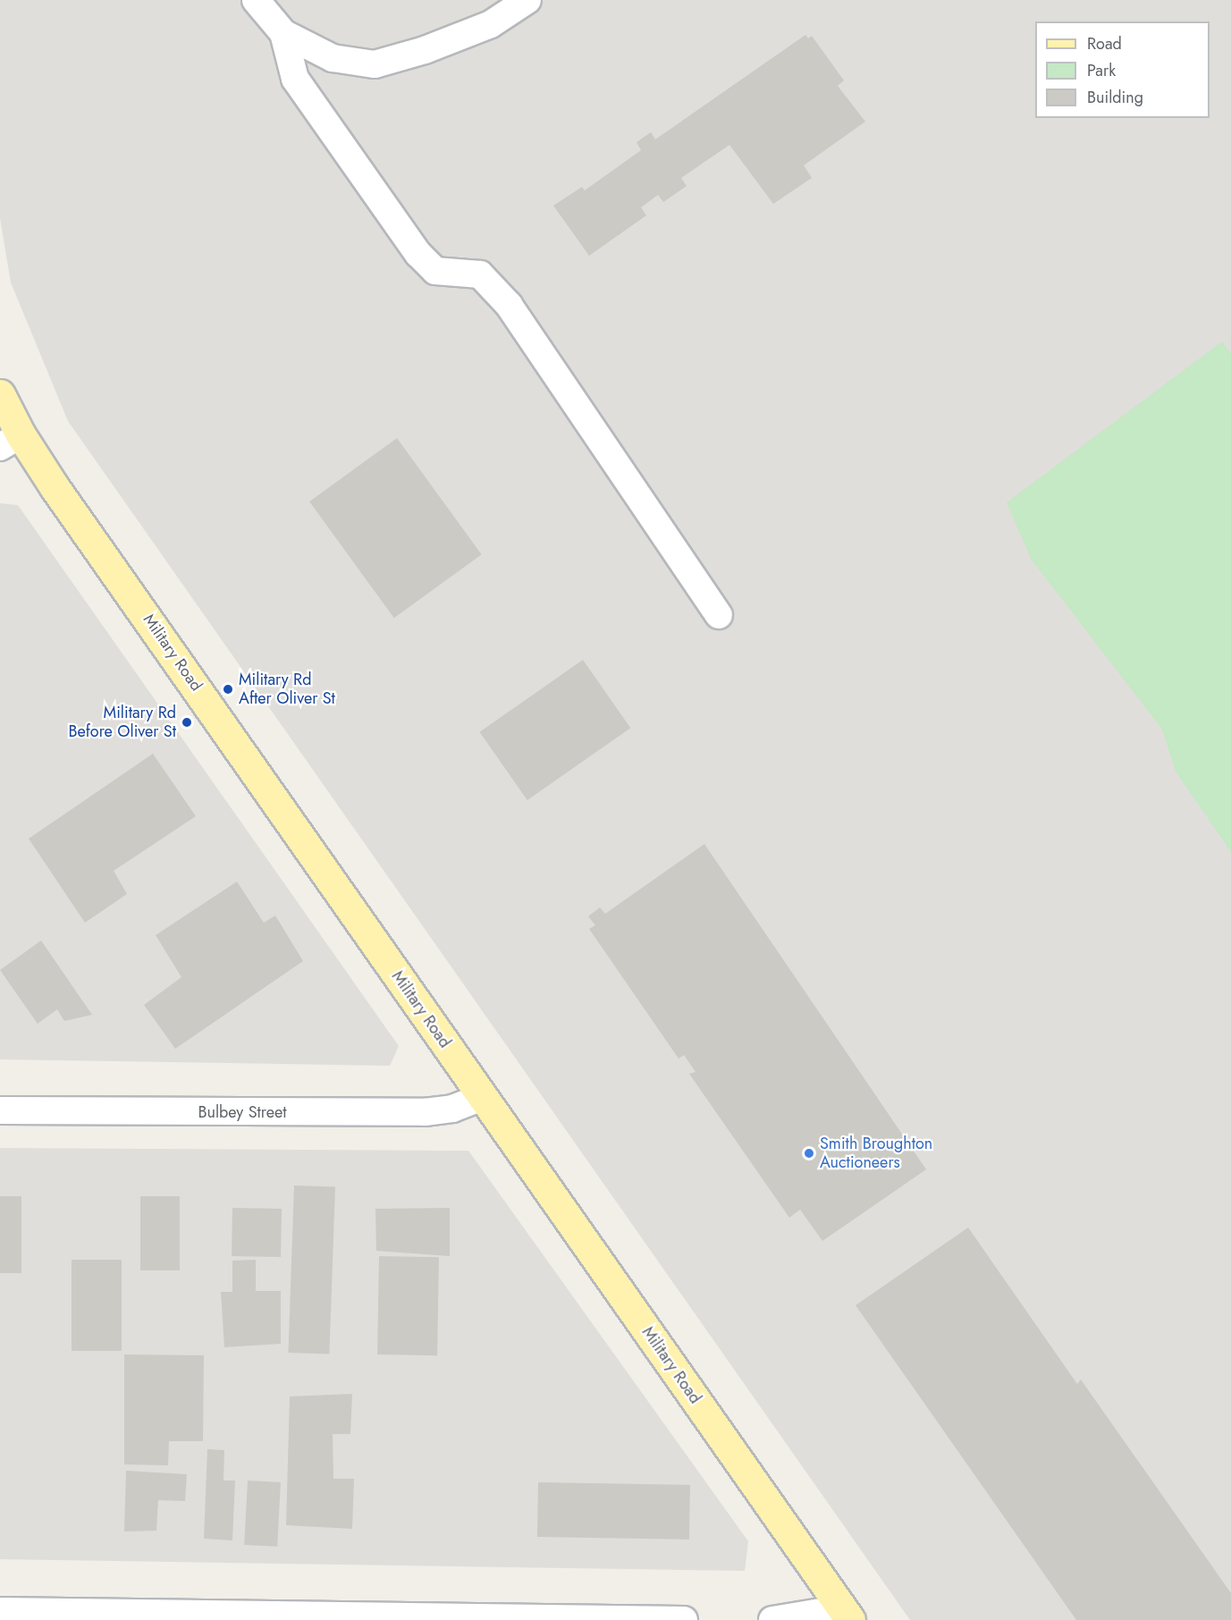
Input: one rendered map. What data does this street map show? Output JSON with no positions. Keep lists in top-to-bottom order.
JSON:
{
  "streets": {
    "main road": ["Military Road"],
    "street": ["Bulbey Street"]
  },
  "crossings": [
    ["Military Road", "Bulbey Street"]
  ],
  "places": ["Military Rd After Oliver St", "Military Rd Before Oliver St", "Smith Broughton Auctioneers"],
  "legend": ["Road", "Park", "Building"]
}
